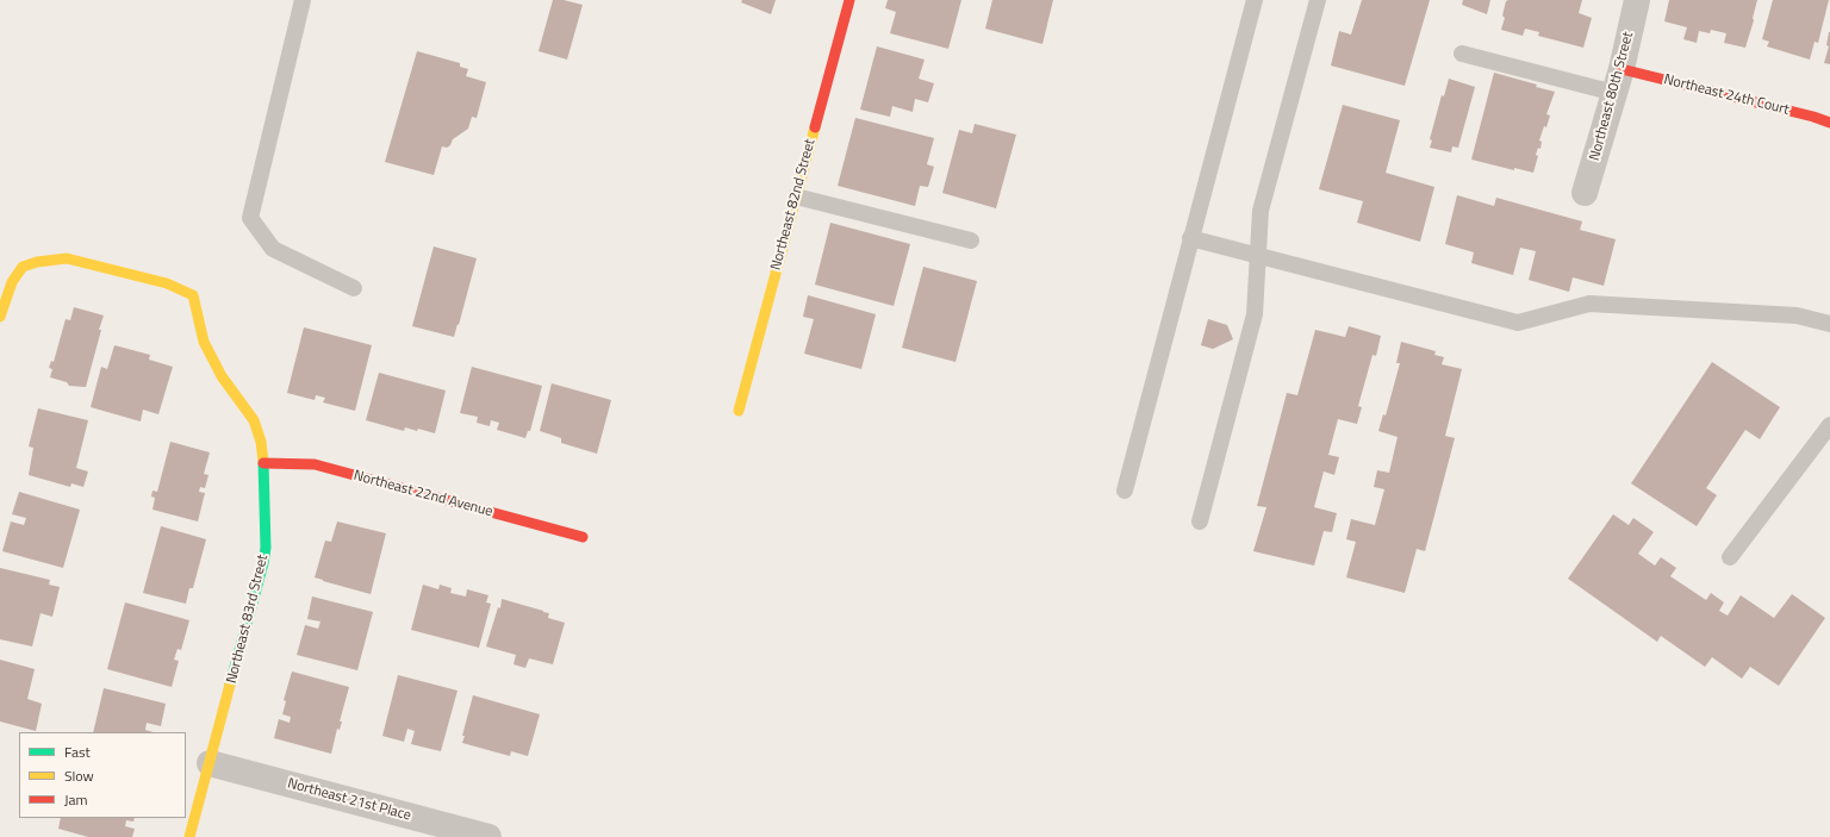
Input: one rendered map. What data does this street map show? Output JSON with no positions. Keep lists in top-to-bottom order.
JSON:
{
  "streets": {
    "street": [
      "Northeast 24th Court",
      "Northeast 80th Street",
      "Northeast 82nd Street",
      "Northeast 22nd Avenue",
      "Northeast 83rd Street",
      "Northeast 21st Place"
    ]
  },
  "crossings": [
    ["Northeast 24th Court", "Northeast 80th Street"],
    ["Northeast 22nd Avenue", "Northeast 83rd Street"],
    ["Northeast 83rd Street", "Northeast 21st Place"]
  ],
  "legend": ["Fast", "Slow", "Jam"]
}
